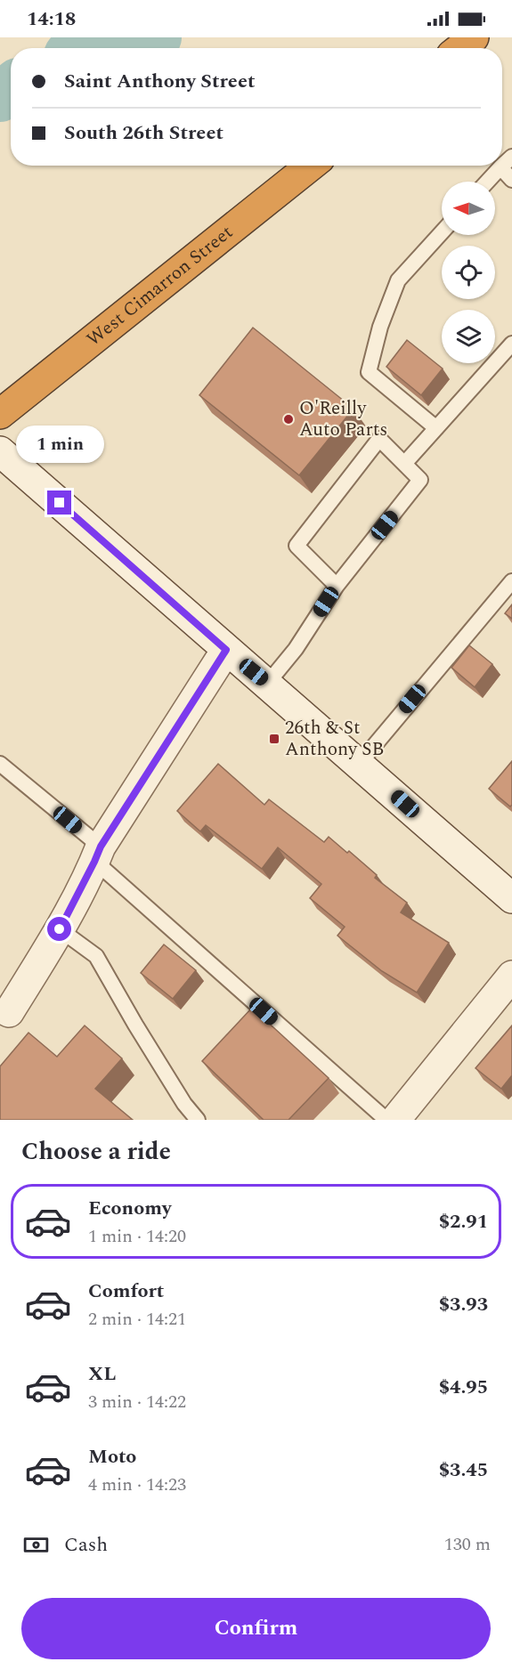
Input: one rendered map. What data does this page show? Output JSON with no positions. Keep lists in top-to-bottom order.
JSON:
{
  "streets": {
    "highway": ["West Cimarron Street"]
  },
  "places": {
    "other": ["O'Reilly Auto Parts"],
    "transit": ["26th & St Anthony SB"]
  },
  "north": "left",
  "page": {
    "status": "14:18",
    "banner": ["Saint Anthony Street", "South 26th Street"],
    "bubble": "1 min",
    "heading": "Choose a ride",
    "list": [
      {
        "name": "Economy",
        "note": "1 min · 14:20",
        "value": "$2.91"
      },
      {
        "name": "Comfort",
        "note": "2 min · 14:21",
        "value": "$3.93"
      },
      {
        "name": "XL",
        "note": "3 min · 14:22",
        "value": "$4.95"
      },
      {
        "name": "Moto",
        "note": "4 min · 14:23",
        "value": "$3.45"
      }
    ],
    "pay": ["Cash", "130 m"],
    "buttons": "Confirm"
  }
}
